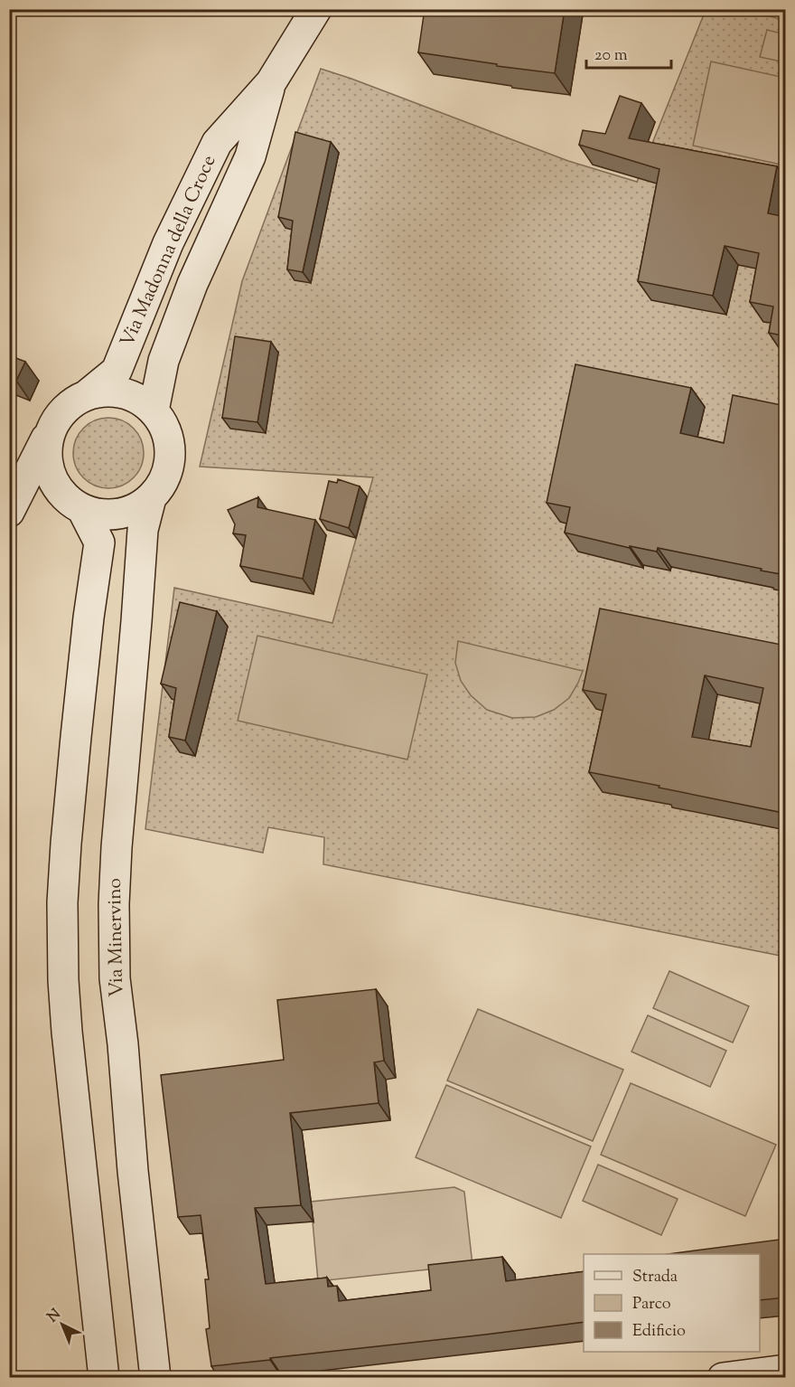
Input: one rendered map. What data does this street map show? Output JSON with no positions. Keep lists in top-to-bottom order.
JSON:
{
  "streets": {
    "main road": ["Via Madonna della Croce", "Via Minervino"]
  },
  "crossings": [
    ["Via Madonna della Croce", "Via Minervino"]
  ],
  "legend": ["Strada", "Parco", "Edificio"],
  "scale_bar": "20 m",
  "north": "top left"
}
